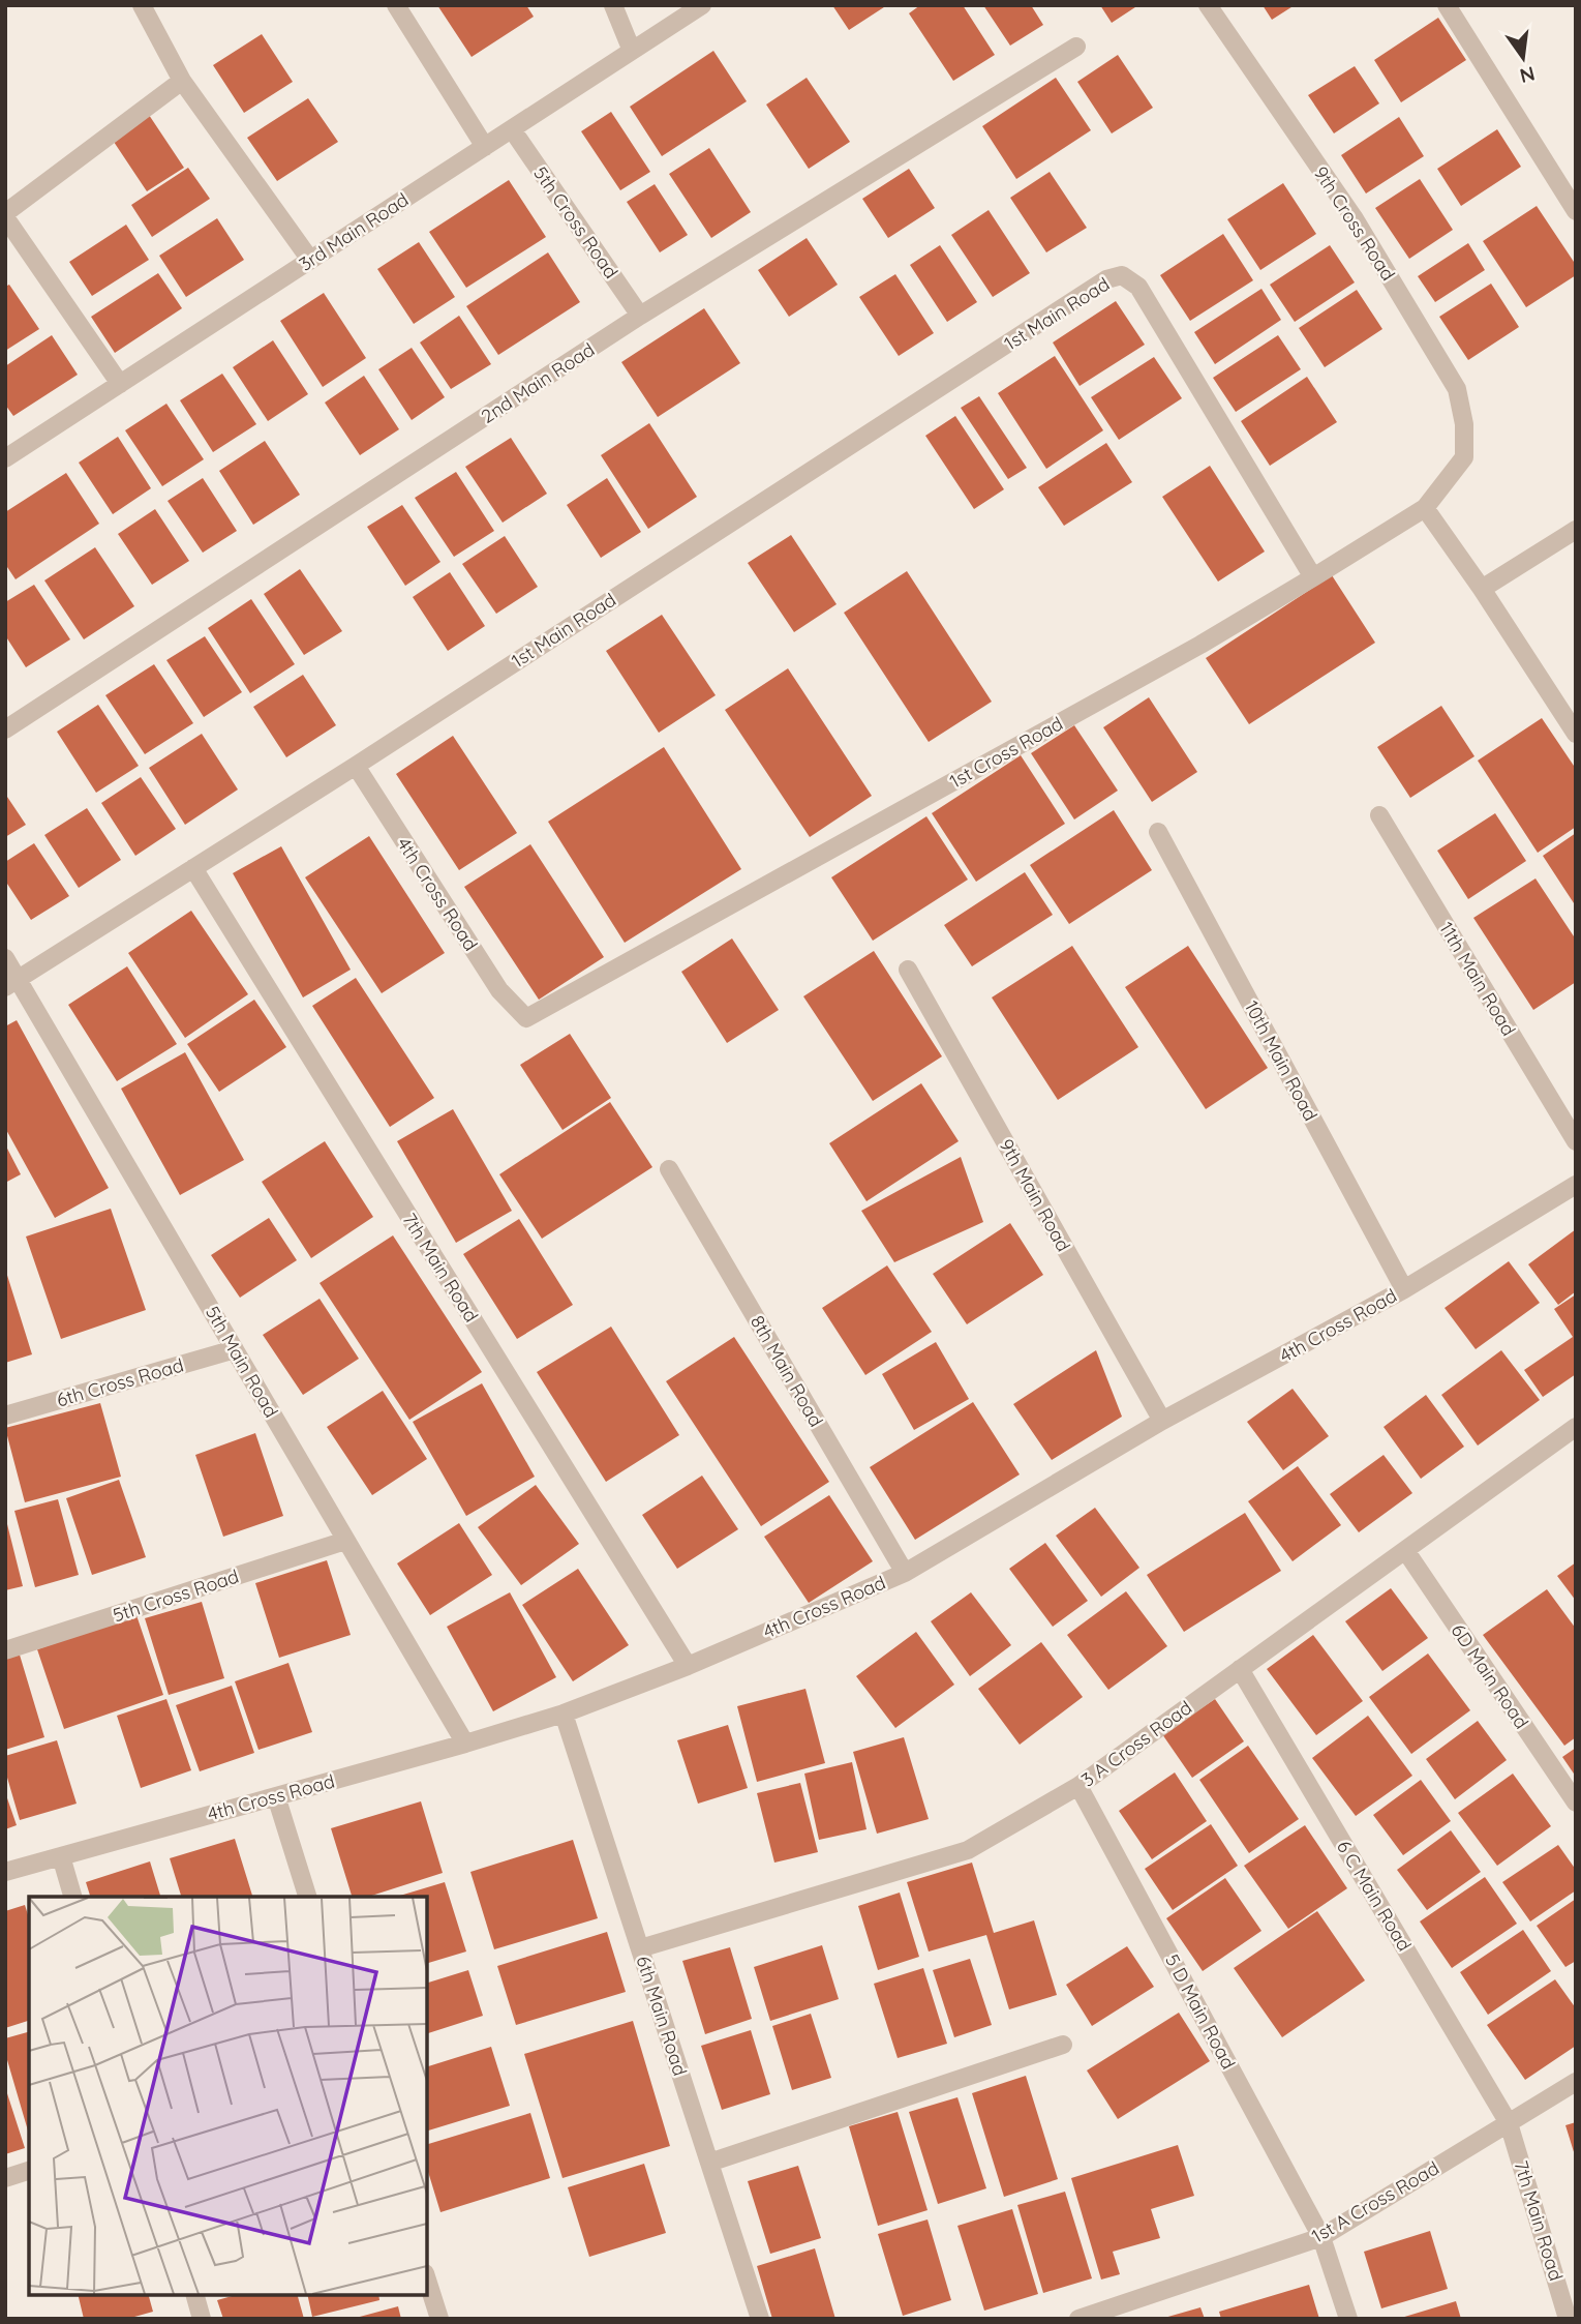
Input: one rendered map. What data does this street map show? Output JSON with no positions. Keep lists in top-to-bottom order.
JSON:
{
  "streets": {
    "street": [
      "5th Cross Road",
      "9th Cross Road",
      "3rd Main Road",
      "1st Main Road",
      "2nd Main Road",
      "1st Cross Road",
      "4th Cross Road",
      "11th Main Road",
      "10th Main Road",
      "9th Main Road",
      "7th Main Road",
      "5th Main Road",
      "8th Main Road",
      "6th Cross Road",
      "6D Main Road",
      "3 A Cross Road",
      "6 C Main Road",
      "5 D Main Road",
      "6th Main Road",
      "1st A Cross Road"
    ]
  },
  "crossings": [
    ["5th Cross Road", "3rd Main Road"],
    ["5th Cross Road", "2nd Main Road"],
    ["5th Cross Road", "5th Main Road"],
    ["9th Cross Road", "1st Cross Road"],
    ["1st Main Road", "1st Cross Road"],
    ["1st Main Road", "4th Cross Road"],
    ["1st Main Road", "7th Main Road"],
    ["1st Main Road", "5th Main Road"],
    ["1st Cross Road", "4th Cross Road"],
    ["4th Cross Road", "10th Main Road"],
    ["4th Cross Road", "9th Main Road"],
    ["4th Cross Road", "7th Main Road"],
    ["4th Cross Road", "5th Main Road"],
    ["4th Cross Road", "8th Main Road"],
    ["4th Cross Road", "6th Main Road"],
    ["7th Main Road", "6 C Main Road"],
    ["7th Main Road", "1st A Cross Road"],
    ["5th Main Road", "6th Cross Road"],
    ["6D Main Road", "3 A Cross Road"],
    ["3 A Cross Road", "6 C Main Road"],
    ["3 A Cross Road", "5 D Main Road"],
    ["3 A Cross Road", "6th Main Road"],
    ["6 C Main Road", "1st A Cross Road"],
    ["5 D Main Road", "1st A Cross Road"]
  ],
  "north": "bottom"
}
